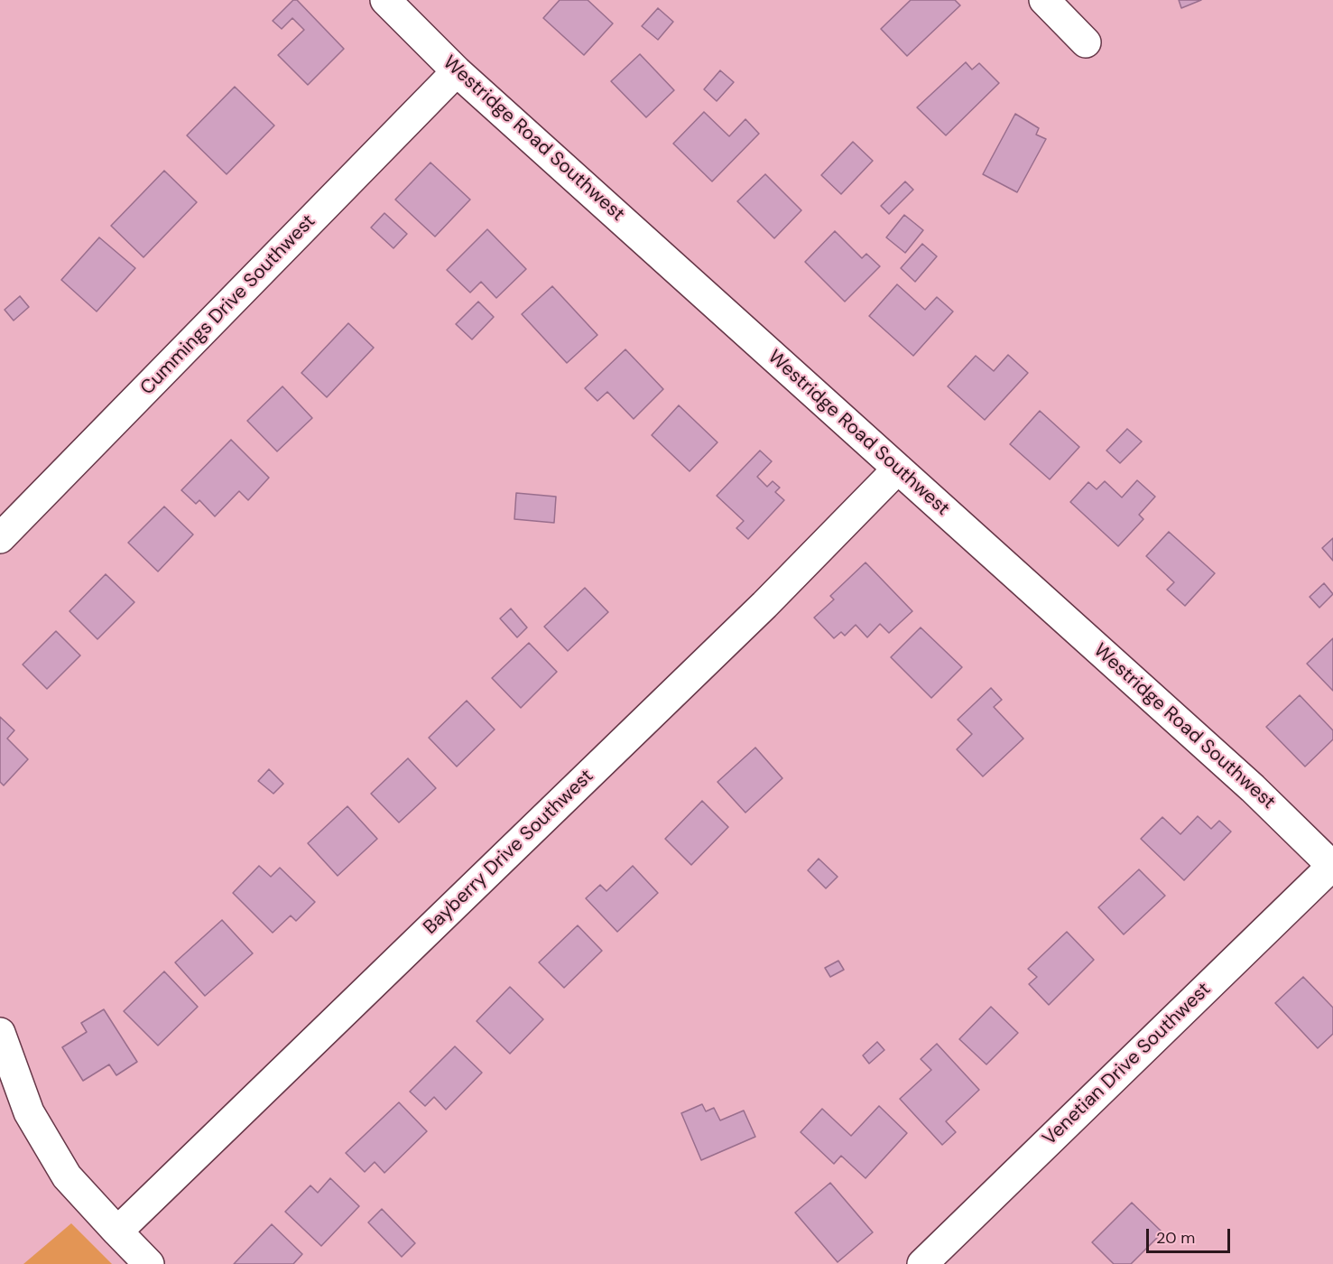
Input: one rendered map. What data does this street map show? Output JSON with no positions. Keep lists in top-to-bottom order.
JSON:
{
  "streets": {
    "street": [
      "Westridge Road Southwest",
      "Cummings Drive Southwest",
      "Bayberry Drive Southwest",
      "Venetian Drive Southwest"
    ]
  },
  "crossings": [
    ["Westridge Road Southwest", "Cummings Drive Southwest"],
    ["Westridge Road Southwest", "Bayberry Drive Southwest"],
    ["Westridge Road Southwest", "Venetian Drive Southwest"]
  ],
  "scale_bar": "20 m"
}
